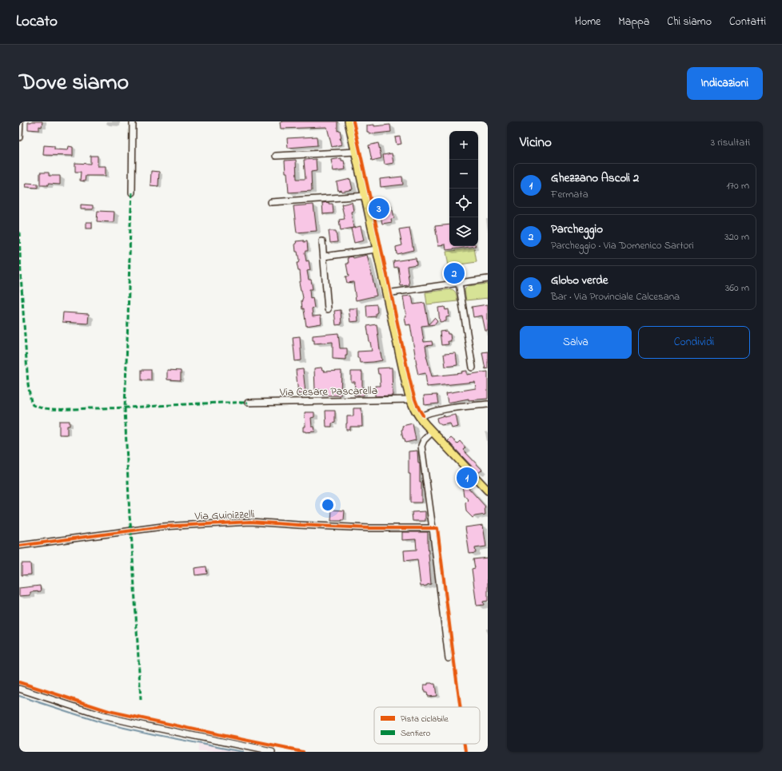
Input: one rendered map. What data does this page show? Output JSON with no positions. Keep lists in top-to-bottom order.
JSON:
{
  "streets": {
    "street": ["Via Cesare Pascarella", "Via Guinizzelli"]
  },
  "legend": ["Pista ciclabile", "Sentiero"],
  "page": {
    "header": "Locato",
    "nav": [
      "Home",
      "Mappa",
      "Chi siamo",
      "Contatti"
    ],
    "title": "Dove siamo",
    "buttons": [
      "Indicazioni",
      ["Salva", "Condividi"]
    ],
    "heading": ["Vicino", "3 risultati"],
    "map_buttons": ["+", "−"],
    "list": [
      {
        "mark": "1",
        "name": "Ghezzano Ascoli 2",
        "note": "Fermata",
        "value": "170 m"
      },
      {
        "mark": "2",
        "name": "Parcheggio",
        "note": "Parcheggio · Via Domenico Sartori",
        "value": "320 m"
      },
      {
        "mark": "3",
        "name": "Globo verde",
        "note": "Bar · Via Provinciale Calcesana",
        "value": "360 m"
      }
    ],
    "pins": ["3", "2", "1"]
  }
}
